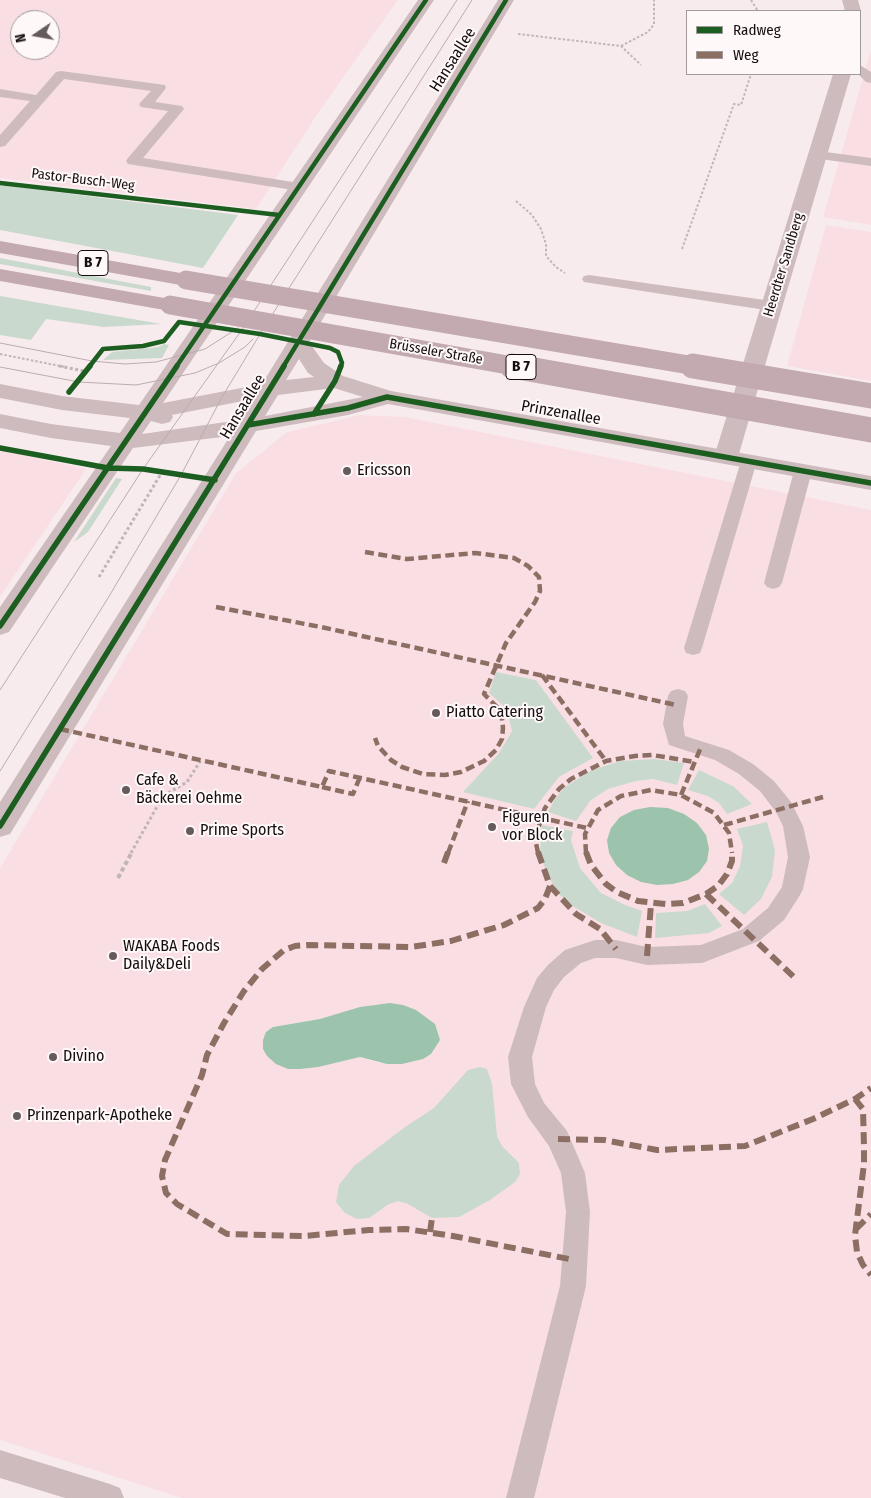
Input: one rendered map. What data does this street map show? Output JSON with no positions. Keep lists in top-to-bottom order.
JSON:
{
  "streets": {
    "highway": ["B 7", "Brüsseler Straße"],
    "street": ["Hansaallee", "Heerdter Sandberg", "Prinzenallee"],
    "cycle path": ["Pastor-Busch-Weg"]
  },
  "crossings": [
    ["Hansaallee", "Prinzenallee"],
    ["Heerdter Sandberg", "Prinzenallee"]
  ],
  "places": [
    "Ericsson",
    "Piatto Catering",
    "Cafe & Bäckerei Oehme",
    "Figuren vor Block",
    "Prime Sports",
    "WAKABA Foods Daily&Deli",
    "Divino",
    "Prinzenpark-Apotheke"
  ],
  "legend": ["Radweg", "Weg"],
  "north": "left"
}
